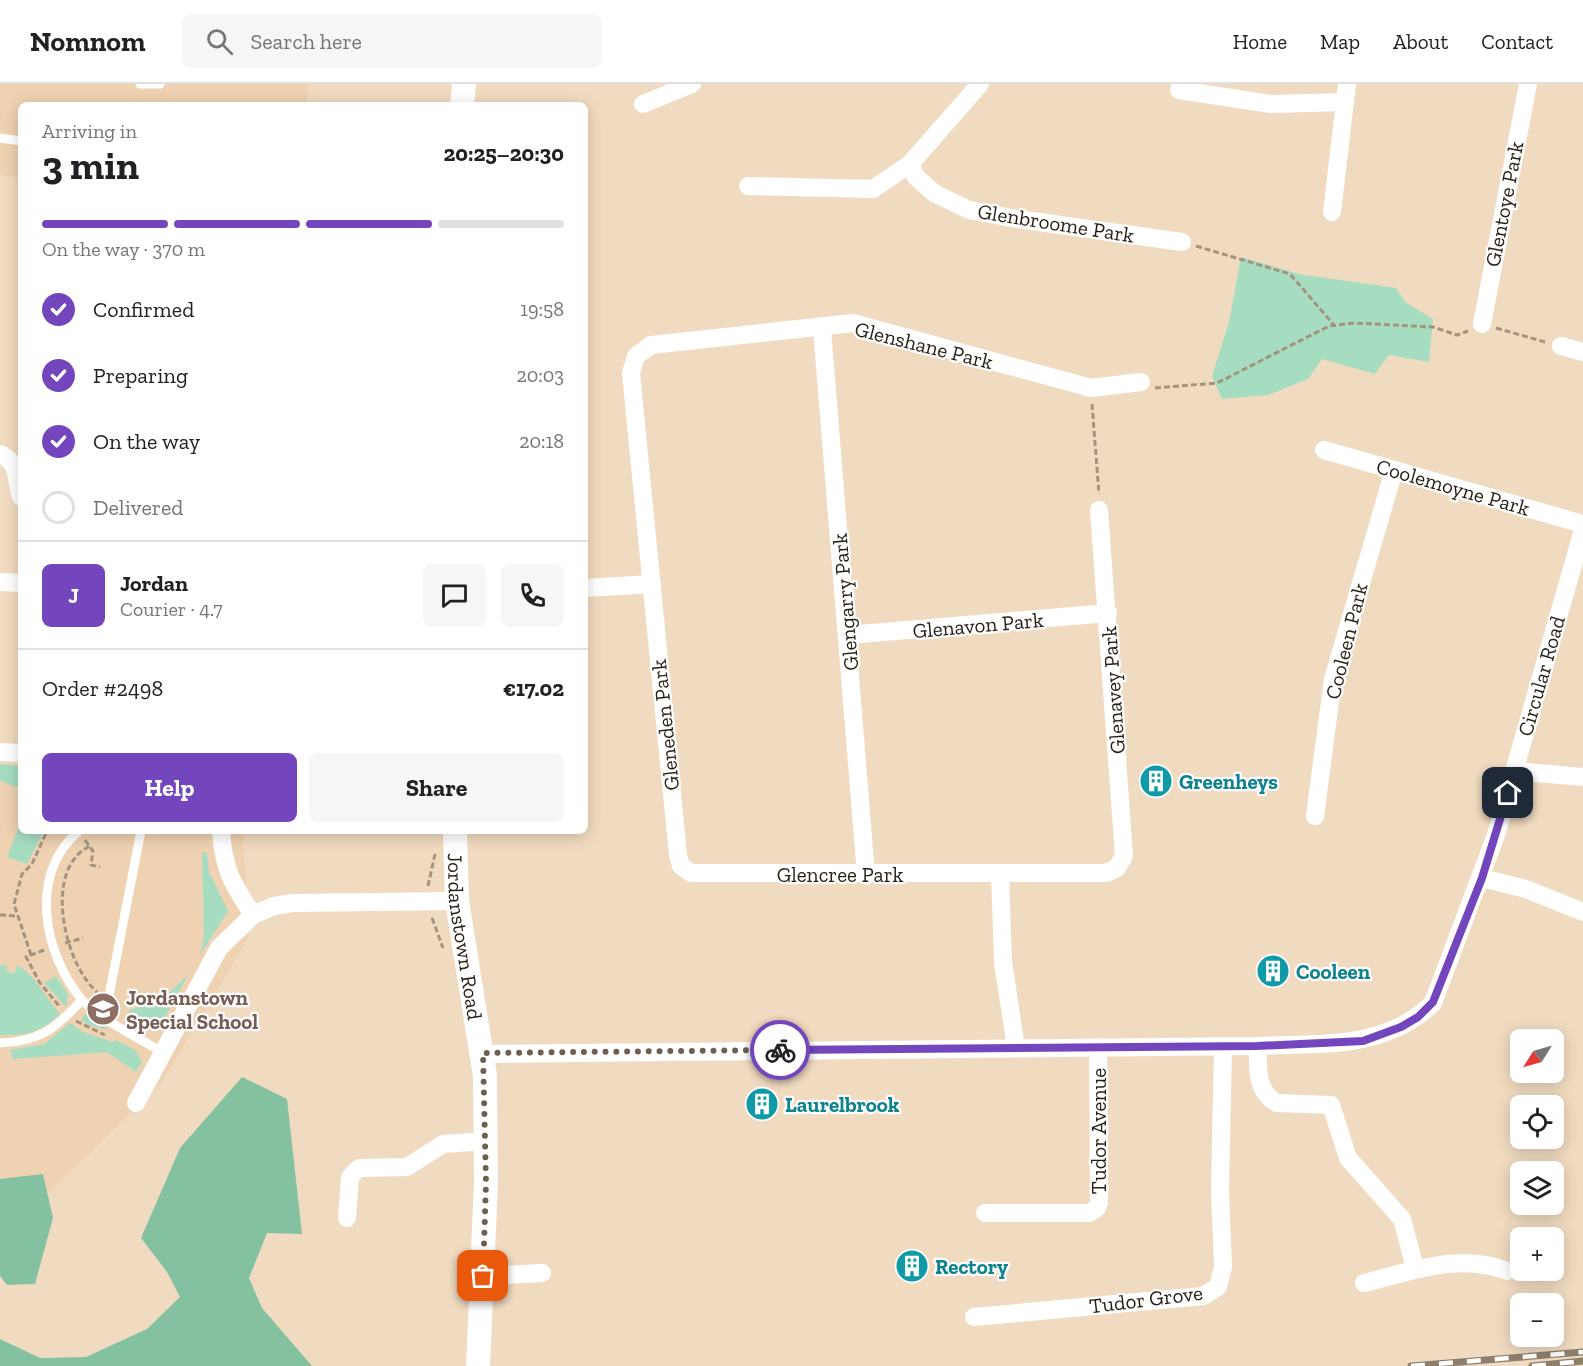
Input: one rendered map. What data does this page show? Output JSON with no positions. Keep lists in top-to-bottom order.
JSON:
{
  "streets": {
    "street": [
      "Glentoye Park",
      "Glenbroome Park",
      "Glenshane Park",
      "Coolemoyne Park",
      "Glengarry Park",
      "Glenavon Park",
      "Cooleen Park",
      "Circular Road",
      "Glenavey Park",
      "Gleneden Park",
      "Glencree Park",
      "Jordanstown Road",
      "Tudor Avenue",
      "Tudor Grove"
    ]
  },
  "crossings": [
    ["Glenshane Park", "Glengarry Park"],
    ["Glenshane Park", "Gleneden Park"],
    ["Coolemoyne Park", "Cooleen Park"],
    ["Glengarry Park", "Glenavon Park"],
    ["Glengarry Park", "Glencree Park"],
    ["Glenavon Park", "Glenavey Park"],
    ["Circular Road", "Jordanstown Road"],
    ["Circular Road", "Tudor Avenue"],
    ["Circular Road", "Tudor Grove"],
    ["Glenavey Park", "Glencree Park"],
    ["Gleneden Park", "Glencree Park"]
  ],
  "places": {
    "building": [
      "Greenheys",
      "Cooleen",
      "Laurelbrook",
      "Rectory"
    ],
    "school or university": ["Jordanstown Special School"]
  },
  "north": "bottom left",
  "page": {
    "header": "Nomnom",
    "search": "Search here",
    "nav": [
      "Home",
      "Map",
      "About",
      "Contact"
    ],
    "heading": ["3 min", "Arriving in", "20:25–20:30"],
    "panel": [
      "Jordan",
      "Courier · 4.7",
      "Order #2498",
      "€17.02"
    ],
    "bar": "On the way · 370 m",
    "list": [
      ["Confirmed", "19:58"],
      ["Preparing", "20:03"],
      ["On the way", "20:18"],
      "Delivered"
    ],
    "round": "J",
    "buttons": ["Help", "Share"],
    "map_buttons": ["+", "−"]
  }
}
